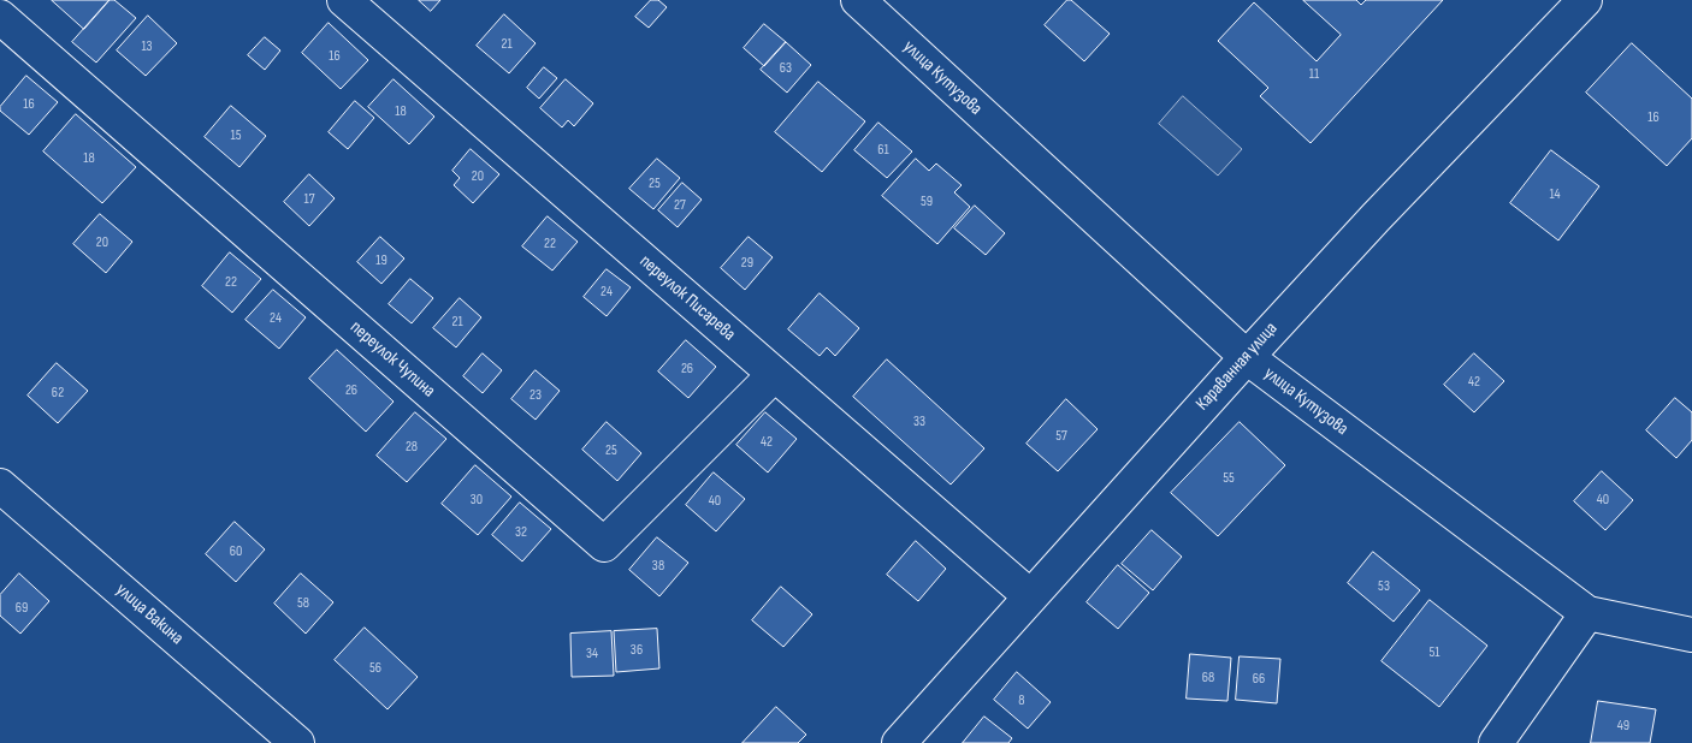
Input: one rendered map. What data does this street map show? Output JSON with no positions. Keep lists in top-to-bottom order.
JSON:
{
  "streets": {
    "street": [
      "улица Кутузова",
      "переулок Писарева",
      "переулок Чупина",
      "Караванная улица",
      "улица Вакина"
    ]
  },
  "crossings": [
    ["улица Кутузова", "Караванная улица"],
    ["переулок Писарева", "переулок Чупина"],
    ["переулок Писарева", "Караванная улица"]
  ],
  "house_numbers": [
    "21",
    "13",
    "16",
    "63",
    "11",
    "16",
    "18",
    "16",
    "15",
    "61",
    "18",
    "20",
    "25",
    "14",
    "17",
    "59",
    "27",
    "20",
    "22",
    "19",
    "29",
    "22",
    "24",
    "24",
    "21",
    "26",
    "42",
    "26",
    "62",
    "23",
    "33",
    "57",
    "42",
    "28",
    "25",
    "55",
    "30",
    "40",
    "40",
    "32",
    "60",
    "38",
    "53",
    "58",
    "69",
    "36",
    "51",
    "34",
    "56",
    "68",
    "66",
    "8",
    "49"
  ]
}
